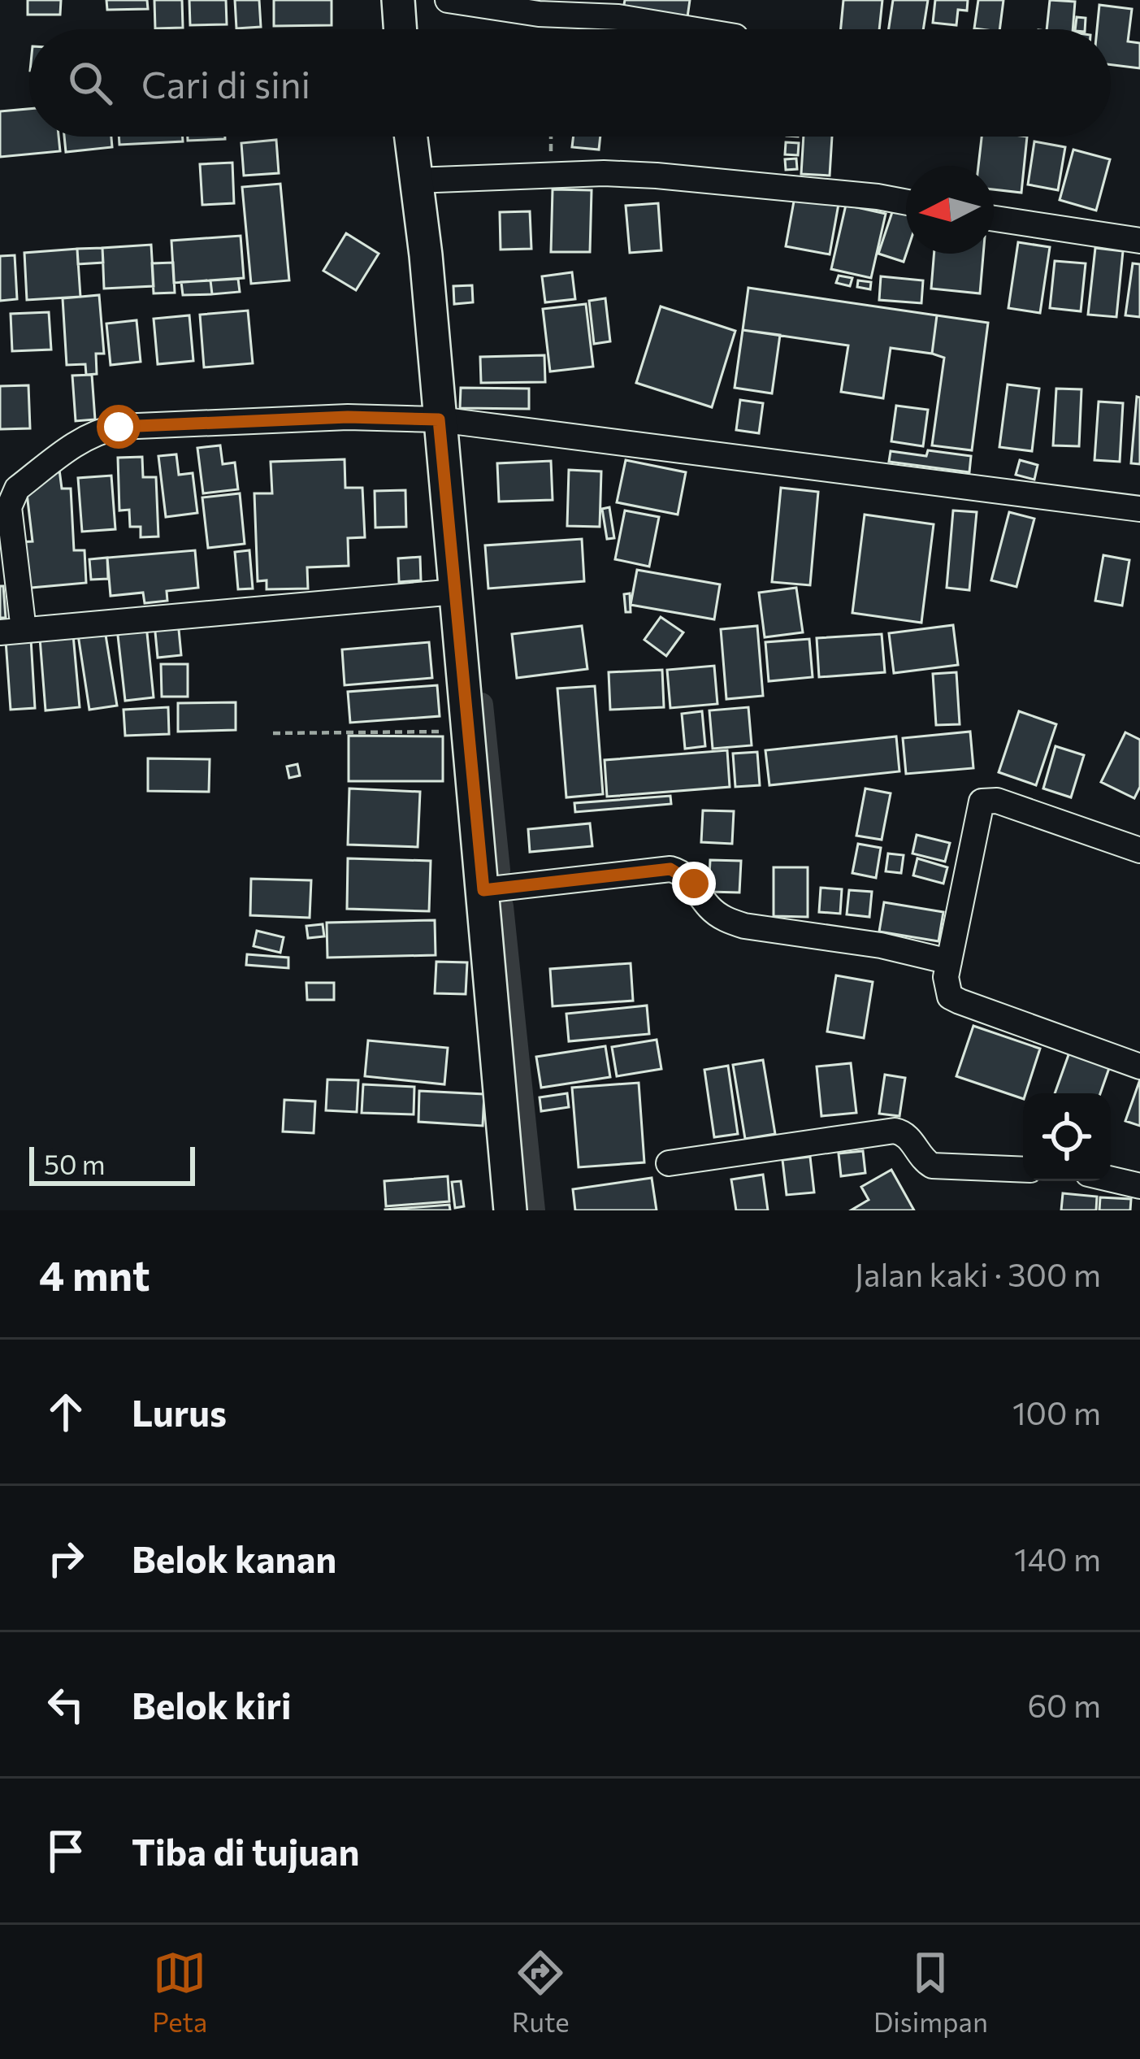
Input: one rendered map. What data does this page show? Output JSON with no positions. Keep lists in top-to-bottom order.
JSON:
{
  "scale_bar": "50 m",
  "north": "left",
  "page": {
    "search": "Cari di sini",
    "scale": "50 m",
    "heading": ["4 mnt", "Jalan kaki · 300 m"],
    "list": [
      ["Lurus", "100 m"],
      ["Belok kanan", "140 m"],
      ["Belok kiri", "60 m"],
      "Tiba di tujuan"
    ],
    "nav": ["Peta", "Rute", "Disimpan"]
  }
}
